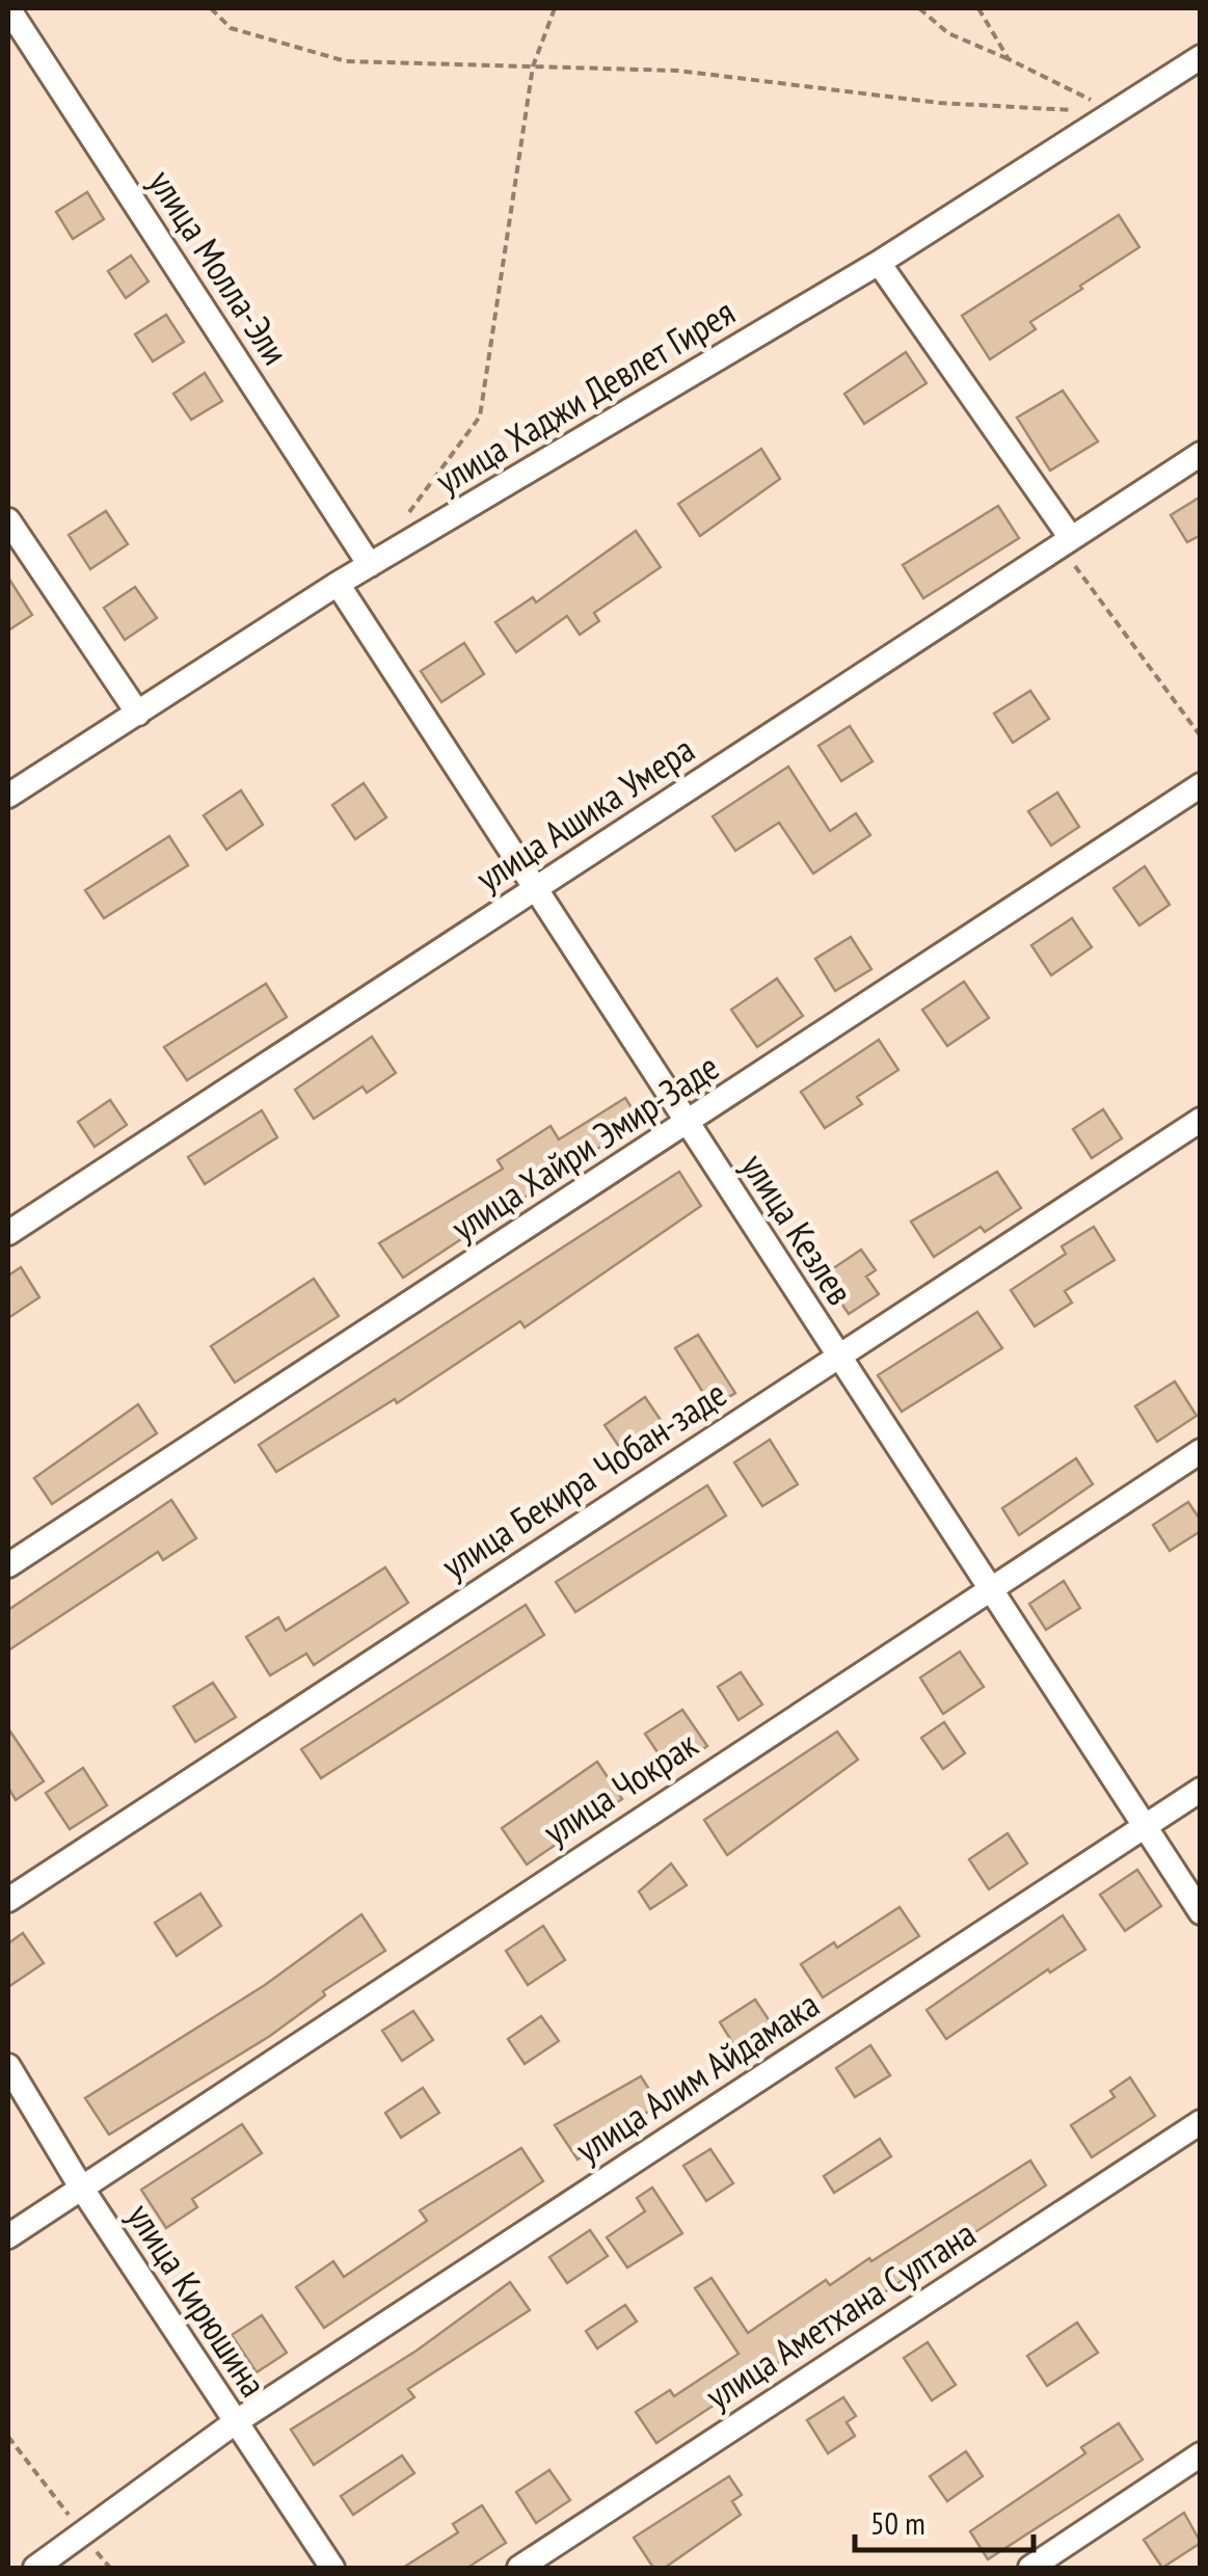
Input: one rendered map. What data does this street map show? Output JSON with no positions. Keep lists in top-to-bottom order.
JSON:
{
  "streets": {
    "street": [
      "улица Молла-Эли",
      "улица Хаджи Девлет Гирея",
      "улица Ашика Умера",
      "улица Хайри Эмир-Заде",
      "улица Кезлев",
      "улица Бекира Чобан-заде",
      "улица Чокрак",
      "улица Алим Айдамака",
      "улица Кирюшина",
      "улица Аметхана Султана"
    ]
  },
  "crossings": [
    ["улица Молла-Эли", "улица Хаджи Девлет Гирея"],
    ["улица Хаджи Девлет Гирея", "улица Кезлев"],
    ["улица Ашика Умера", "улица Кезлев"],
    ["улица Хайри Эмир-Заде", "улица Кезлев"],
    ["улица Кезлев", "улица Бекира Чобан-заде"],
    ["улица Кезлев", "улица Чокрак"],
    ["улица Кезлев", "улица Алим Айдамака"],
    ["улица Чокрак", "улица Кирюшина"],
    ["улица Алим Айдамака", "улица Кирюшина"]
  ],
  "scale_bar": "50 m"
}
